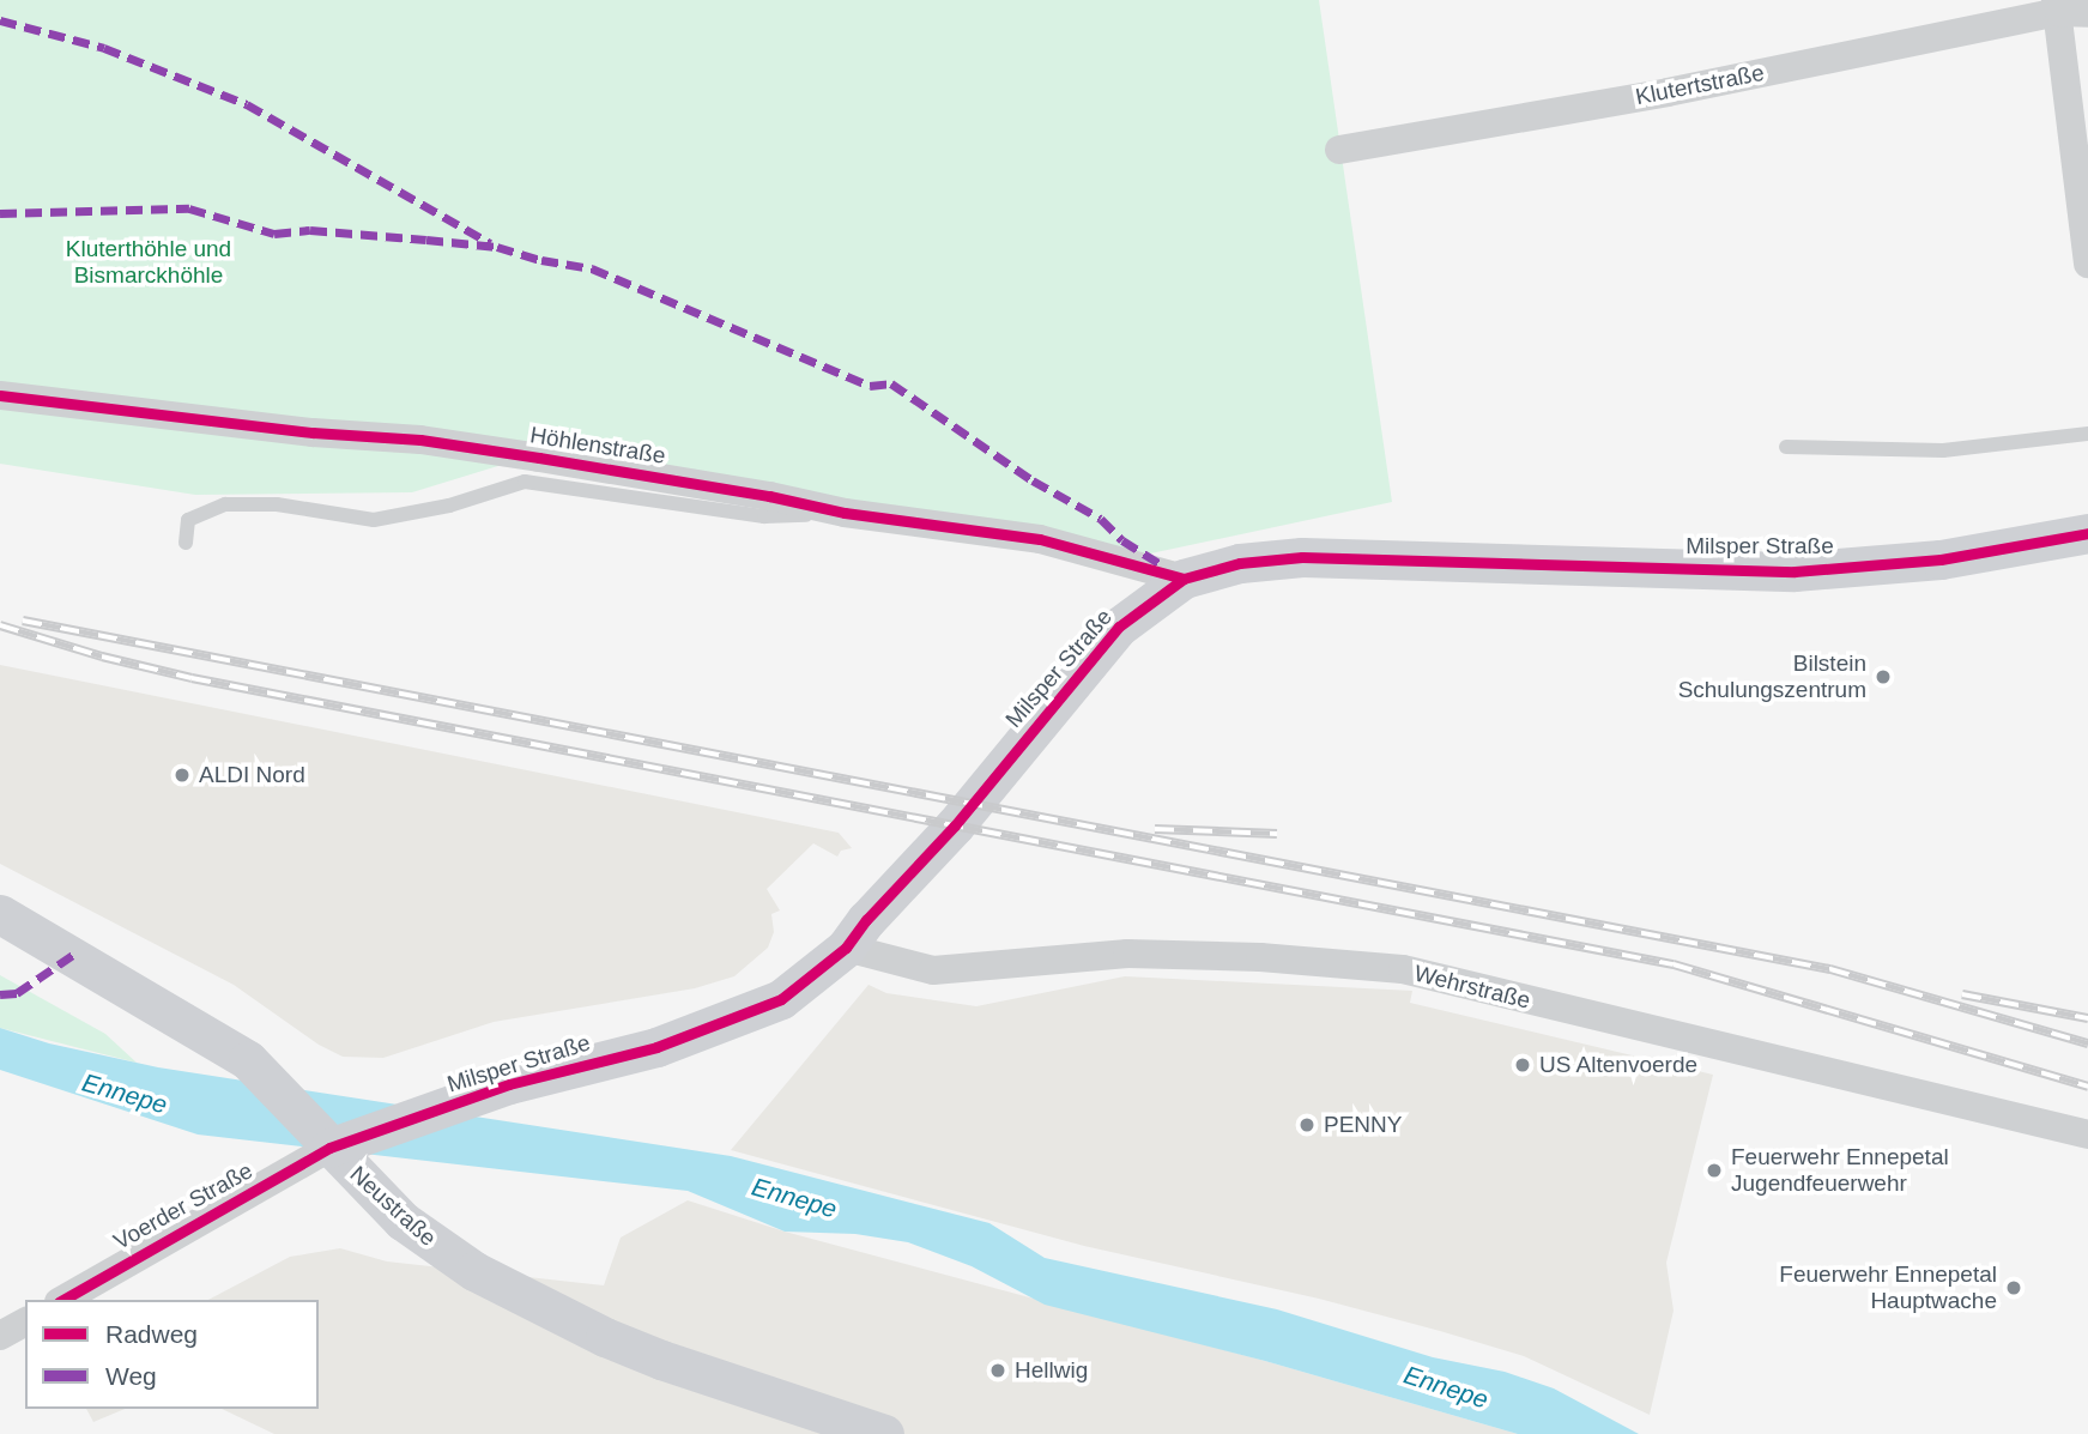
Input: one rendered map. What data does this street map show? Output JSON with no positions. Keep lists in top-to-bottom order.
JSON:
{
  "streets": {
    "street": [
      "Klutertstraße",
      "Höhlenstraße",
      "Milsper Straße",
      "Wehrstraße",
      "Voerder Straße",
      "Neustraße"
    ]
  },
  "crossings": [
    ["Höhlenstraße", "Milsper Straße"],
    ["Milsper Straße", "Wehrstraße"],
    ["Milsper Straße", "Voerder Straße"],
    ["Milsper Straße", "Neustraße"],
    ["Voerder Straße", "Neustraße"]
  ],
  "water": ["Ennepe"],
  "parks": ["Kluterthöhle und Bismarckhöhle"],
  "places": [
    "Bilstein Schulungszentrum",
    "ALDI Nord",
    "US Altenvoerde",
    "PENNY",
    "Feuerwehr Ennepetal Jugendfeuerwehr",
    "Feuerwehr Ennepetal Hauptwache",
    "Hellwig"
  ],
  "legend": ["Radweg", "Weg"]
}
